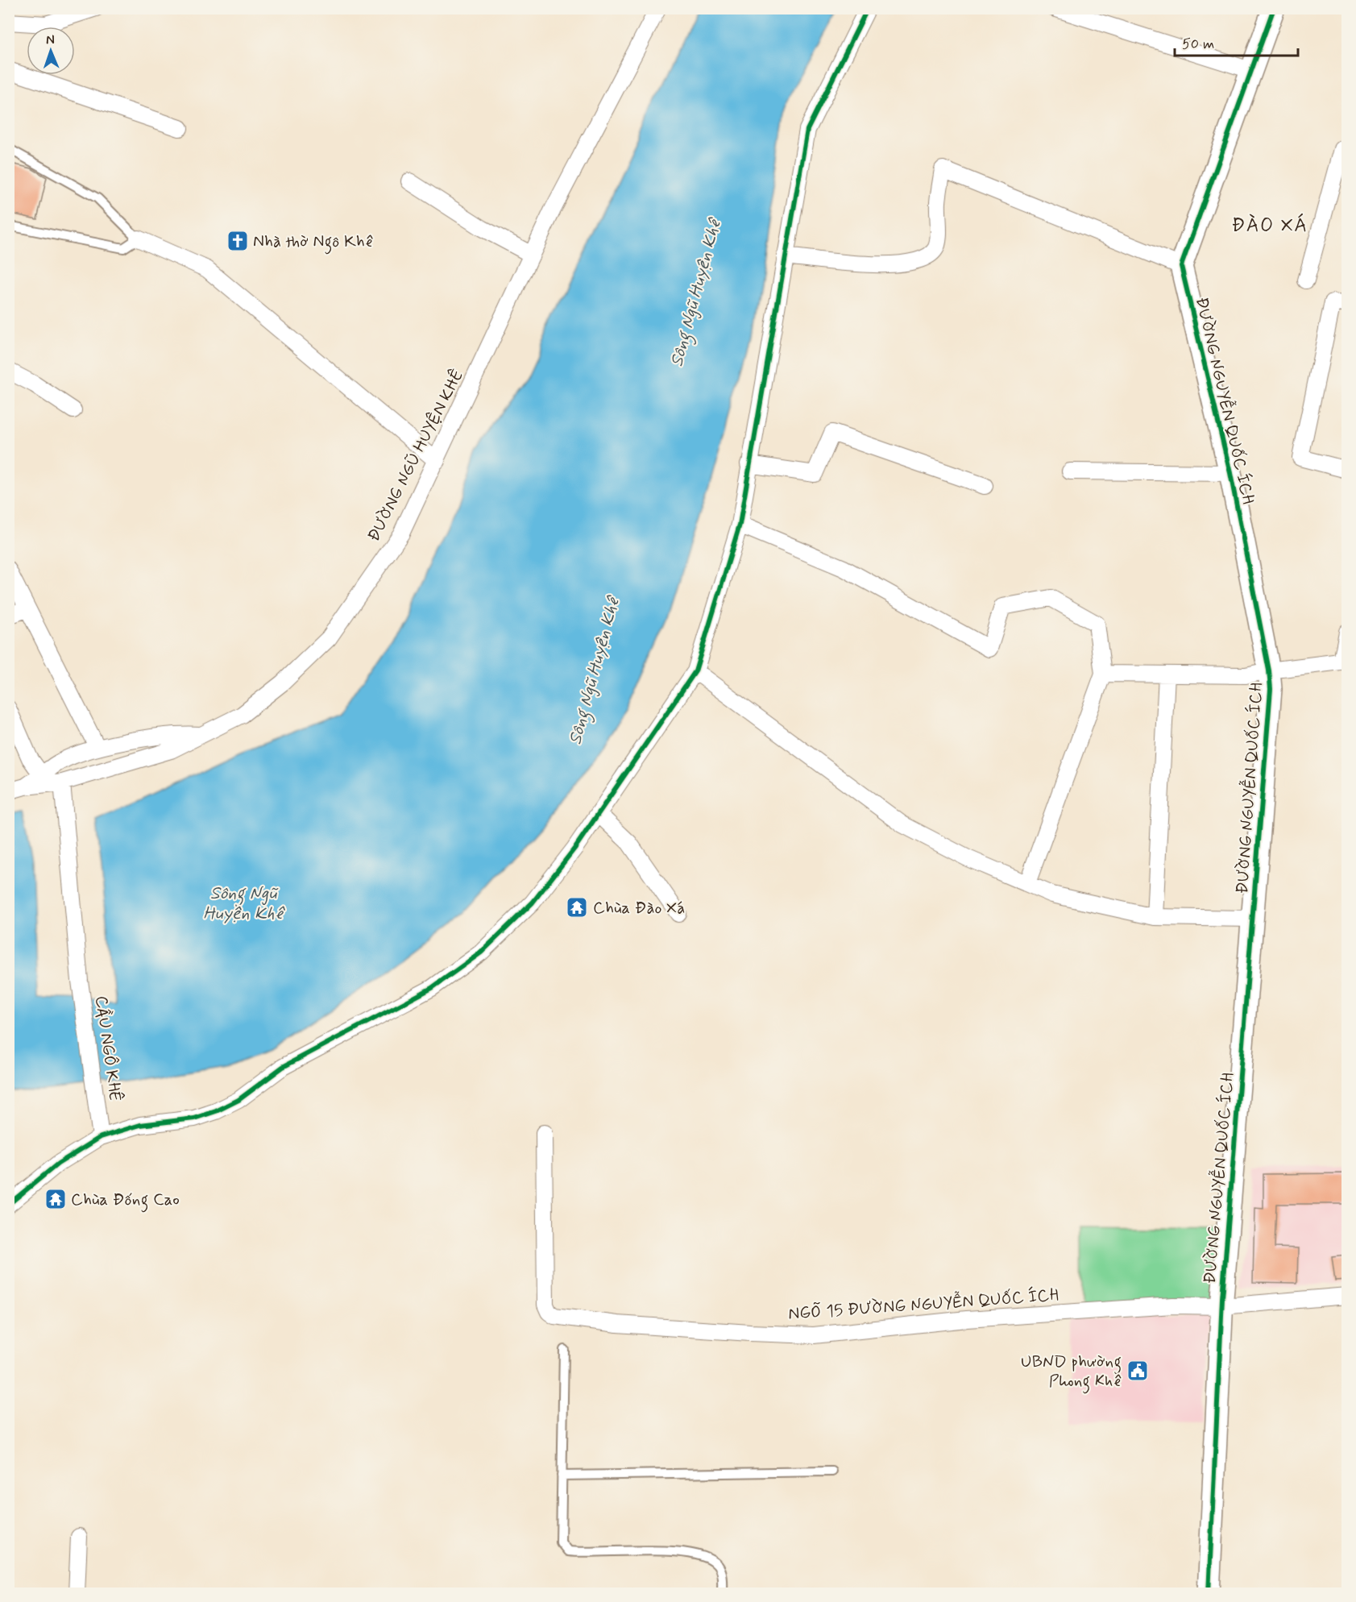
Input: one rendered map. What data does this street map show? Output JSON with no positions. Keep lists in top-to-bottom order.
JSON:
{
  "streets": {
    "street": [
      "ĐƯỜNG NGUYỄN QUỐC ÍCH",
      "ĐƯỜNG NGŨ HUYỆN KHÊ",
      "CẦU NGÔ KHÊ",
      "NGÕ 15 ĐƯỜNG NGUYỄN QUỐC ÍCH"
    ]
  },
  "crossings": [
    ["ĐƯỜNG NGUYỄN QUỐC ÍCH", "NGÕ 15 ĐƯỜNG NGUYỄN QUỐC ÍCH"],
    ["ĐƯỜNG NGŨ HUYỆN KHÊ", "CẦU NGÔ KHÊ"]
  ],
  "districts": ["ĐÀO XÁ"],
  "water": ["Sông Ngũ Huyện Khê"],
  "places": {
    "church": ["Nhà thờ Ngô Khê"],
    "temple": ["Chùa Đào Xá", "Chùa Đống Cao"],
    "public building": ["UBND phường Phong Khê"]
  },
  "scale_bar": "50 m",
  "north": "top"
}
